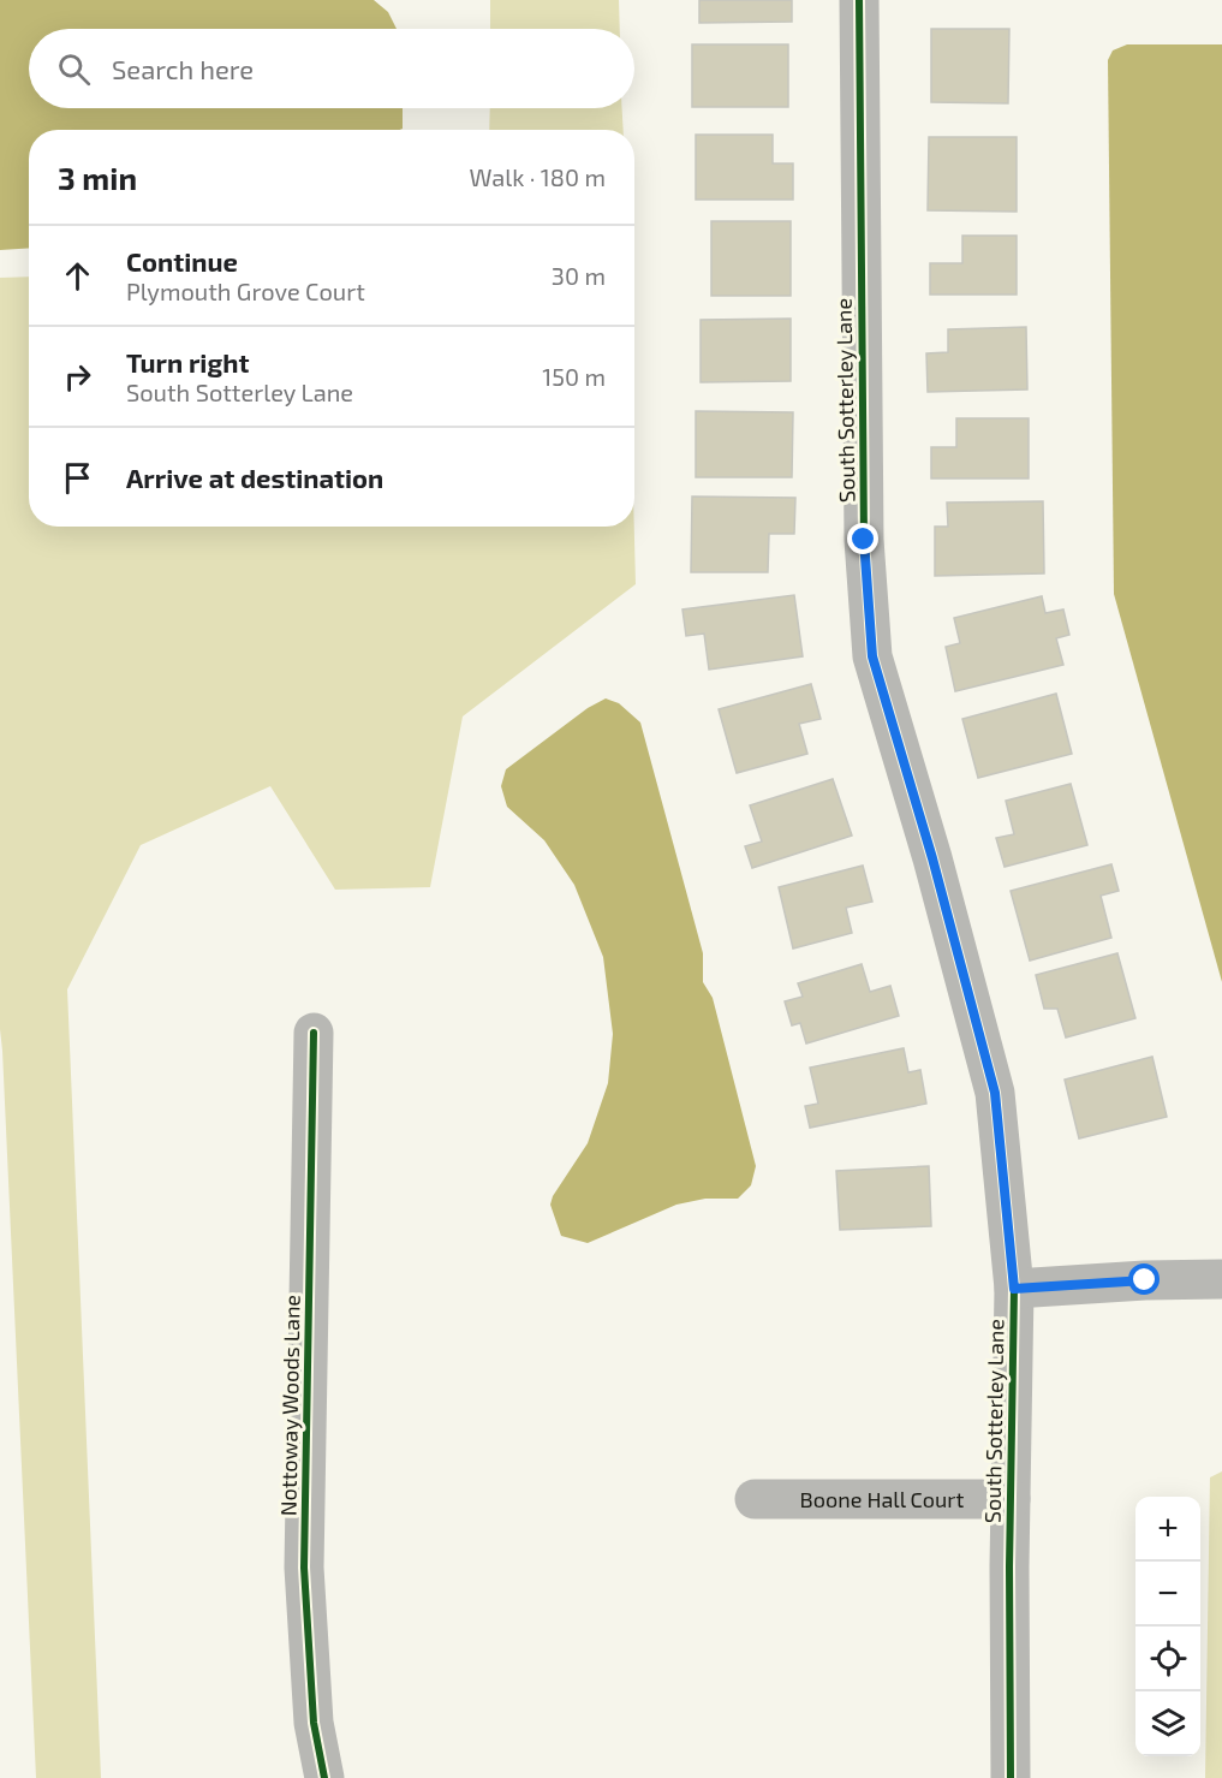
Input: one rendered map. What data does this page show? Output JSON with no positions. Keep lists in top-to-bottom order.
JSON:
{
  "streets": {
    "street": ["South Sotterley Lane", "Nottoway Woods Lane", "Boone Hall Court"]
  },
  "crossings": [
    ["South Sotterley Lane", "Boone Hall Court"]
  ],
  "page": {
    "search": "Search here",
    "heading": ["3 min", "Walk · 180 m"],
    "list": [
      ["Continue", "Plymouth Grove Court", "30 m"],
      ["Turn right", "South Sotterley Lane", "150 m"],
      "Arrive at destination"
    ],
    "map_buttons": ["+", "−"]
  }
}
